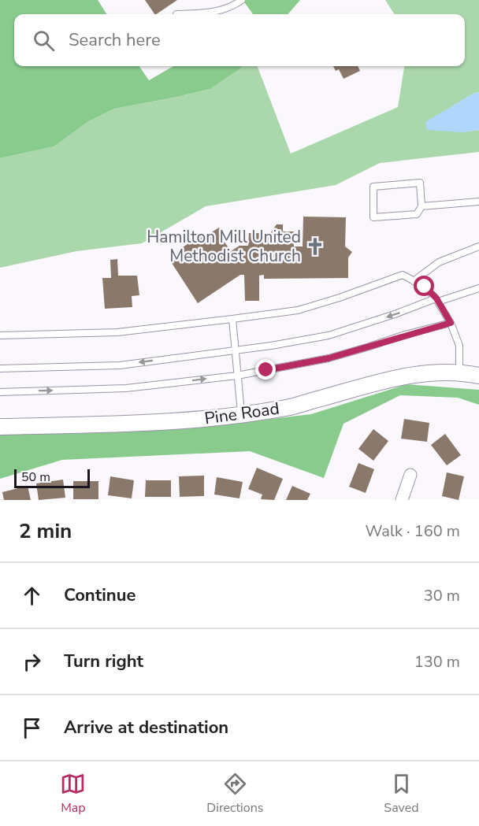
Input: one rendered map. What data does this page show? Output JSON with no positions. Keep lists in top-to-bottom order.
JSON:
{
  "streets": {
    "street": ["Pine Road"]
  },
  "places": {
    "church": ["Hamilton Mill United Methodist Church"]
  },
  "scale_bar": "50 m",
  "page": {
    "search": "Search here",
    "scale": "50 m",
    "heading": ["2 min", "Walk · 160 m"],
    "list": [
      ["Continue", "30 m"],
      ["Turn right", "130 m"],
      "Arrive at destination"
    ],
    "nav": ["Map", "Directions", "Saved"]
  }
}
